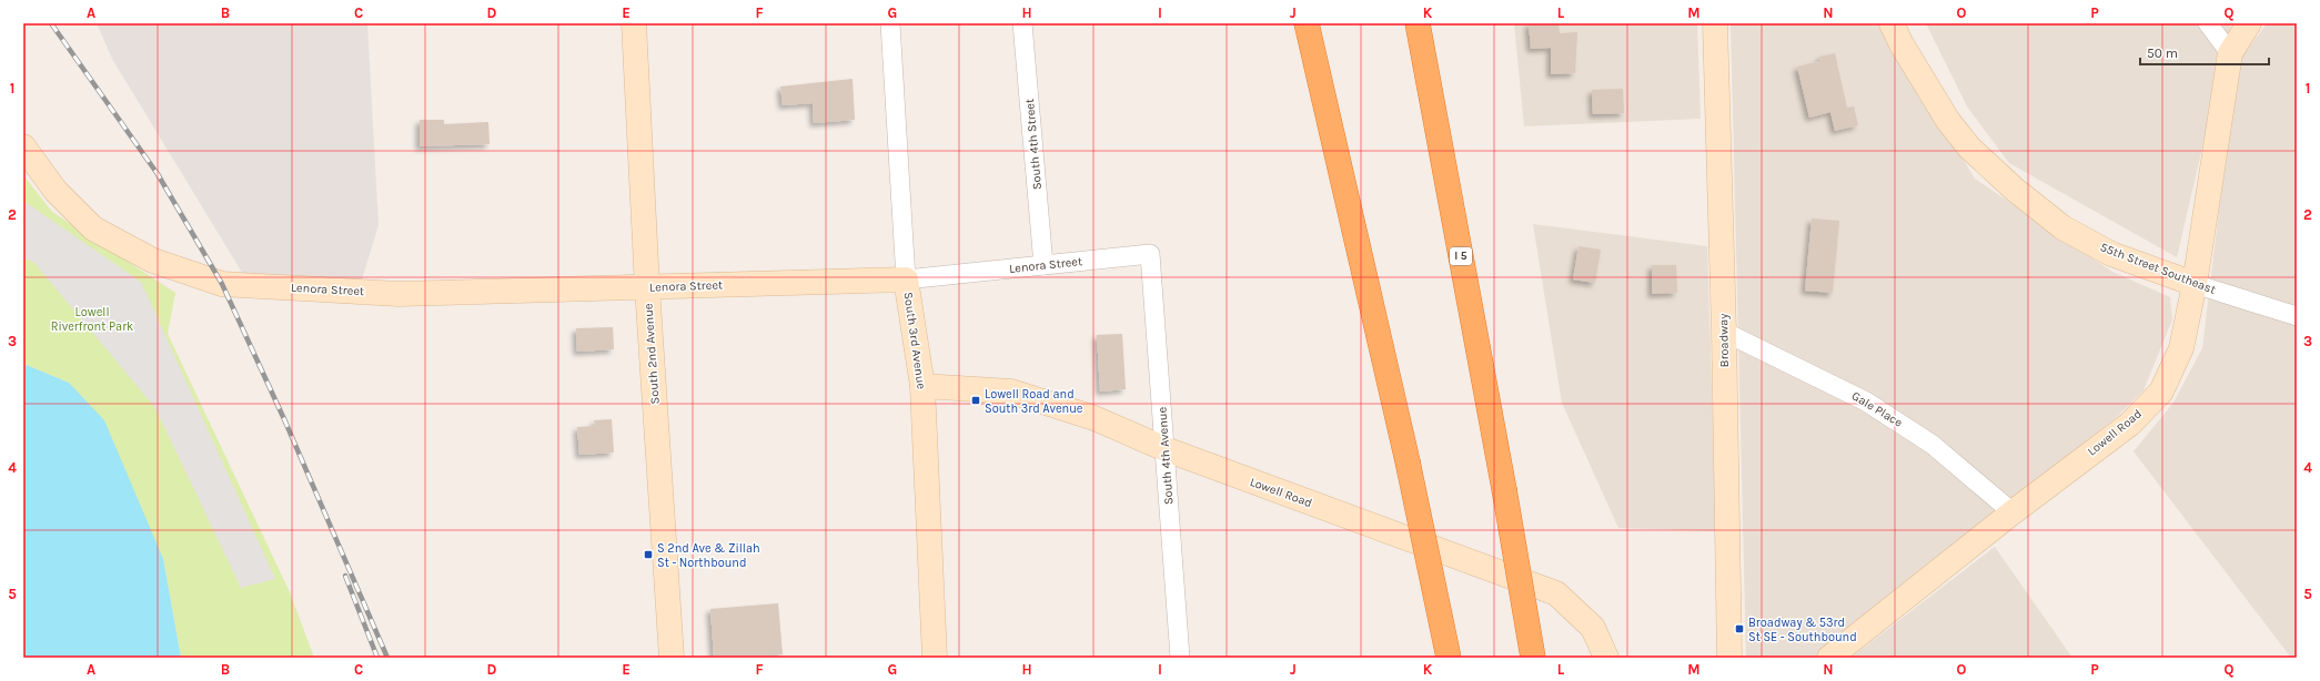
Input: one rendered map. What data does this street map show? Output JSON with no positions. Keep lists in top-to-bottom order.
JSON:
{
  "streets": {
    "highway": ["I 5"],
    "street": [
      "South 4th Street",
      "Lenora Street",
      "55th Street Southeast",
      "South 3rd Avenue",
      "Broadway",
      "South 2nd Avenue",
      "Gale Place",
      "Lowell Road",
      "South 4th Avenue"
    ]
  },
  "crossings": [
    ["South 4th Street", "Lenora Street"],
    ["Lenora Street", "South 3rd Avenue"],
    ["Lenora Street", "South 2nd Avenue"],
    ["Lenora Street", "South 4th Avenue"],
    ["55th Street Southeast", "Lowell Road"],
    ["South 3rd Avenue", "Lowell Road"],
    ["Broadway", "Gale Place"],
    ["Gale Place", "Lowell Road"],
    ["Lowell Road", "South 4th Avenue"]
  ],
  "parks": ["Lowell Riverfront Park"],
  "places": {
    "transit": ["Lowell Road and South 3rd Avenue", "S 2nd Ave & Zillah St - Northbound", "Broadway & 53rd St SE - Southbound"]
  },
  "scale_bar": "50 m",
  "grid": {
    "columns": [
      "A",
      "B",
      "C",
      "D",
      "E",
      "F",
      "G",
      "H",
      "I",
      "J",
      "K",
      "L",
      "M",
      "N",
      "O",
      "P",
      "Q"
    ],
    "rows": [
      "1",
      "2",
      "3",
      "4",
      "5"
    ]
  }
}
